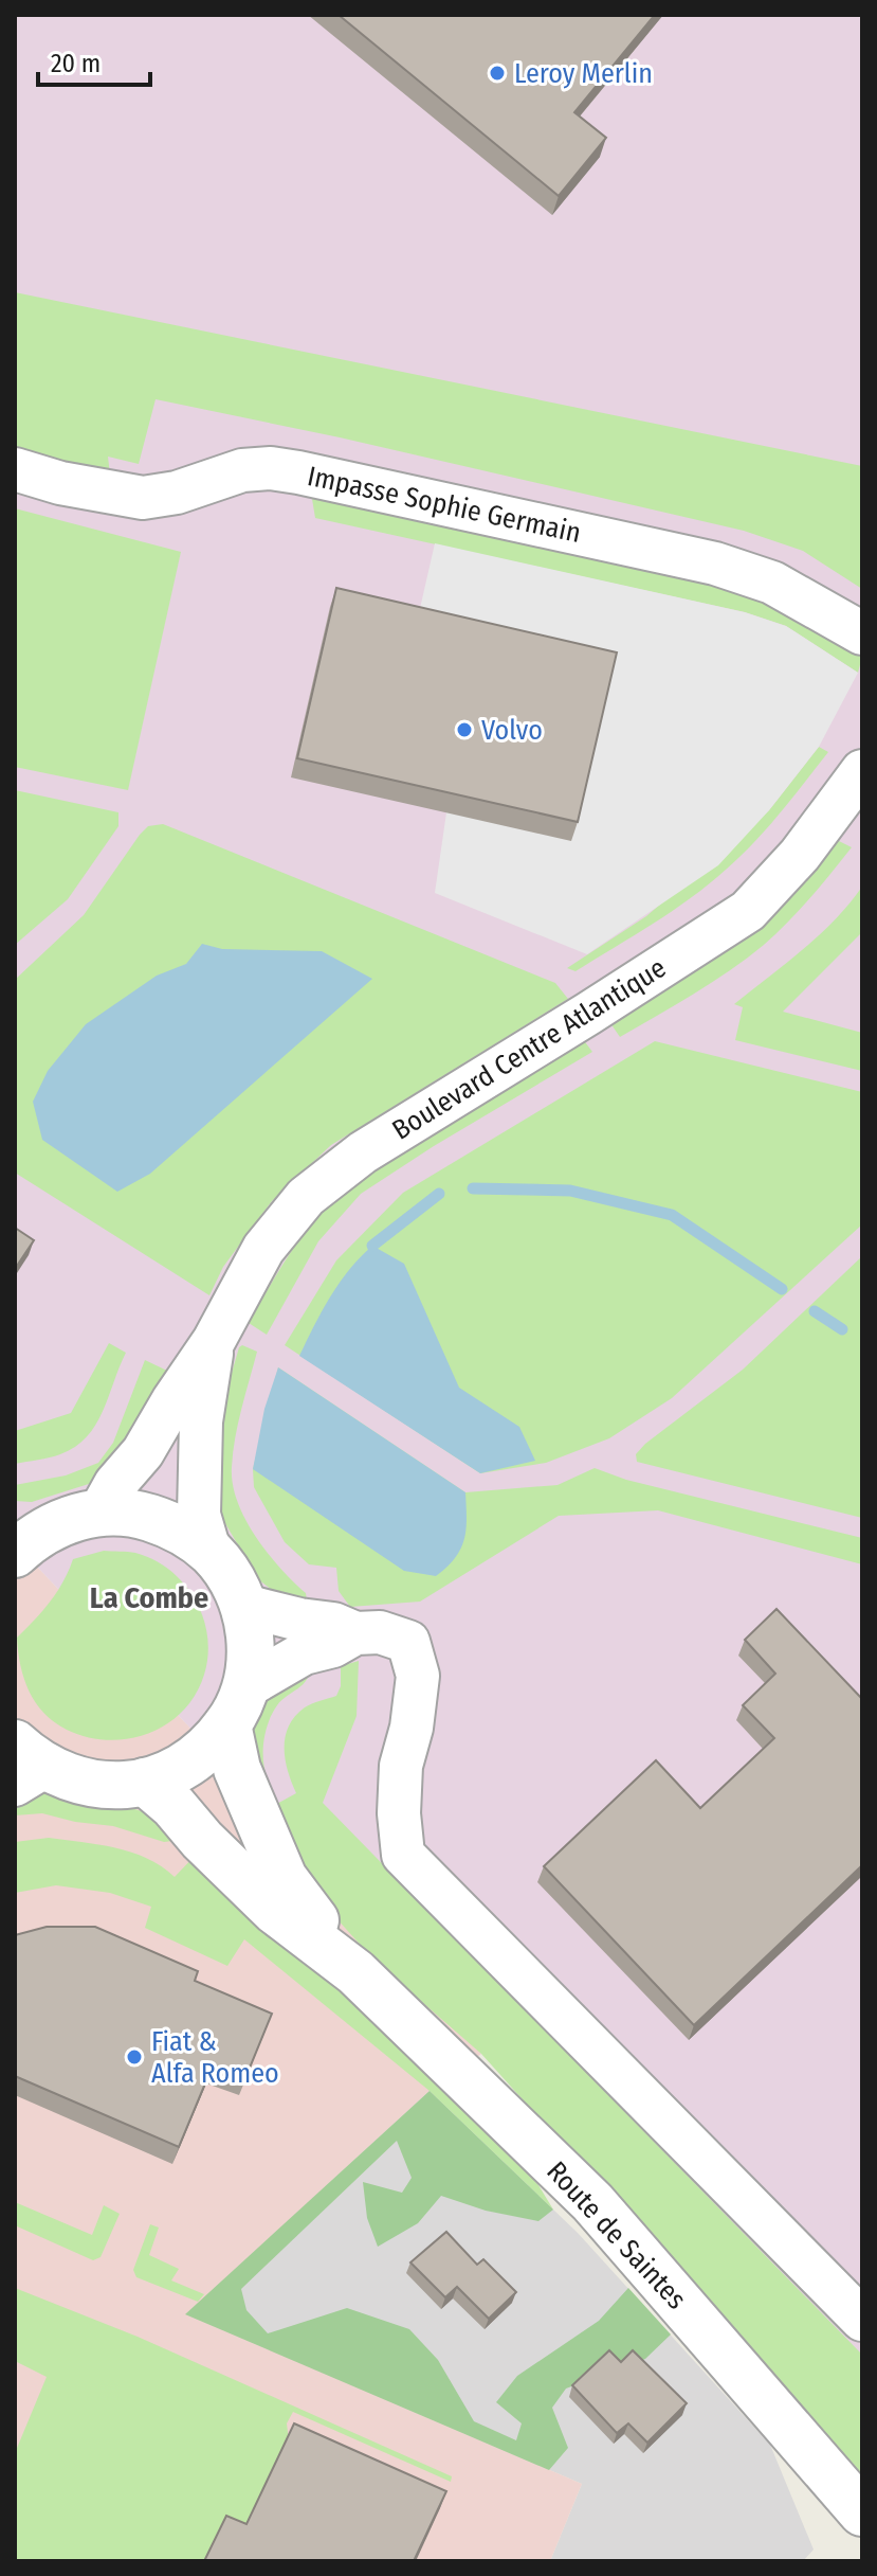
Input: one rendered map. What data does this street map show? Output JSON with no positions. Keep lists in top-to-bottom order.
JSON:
{
  "streets": {
    "street": ["Impasse Sophie Germain", "Boulevard Centre Atlantique", "Route de Saintes"]
  },
  "districts": ["La Combe"],
  "places": ["Leroy Merlin", "Volvo", "Fiat & Alfa Romeo"],
  "scale_bar": "20 m"
}
